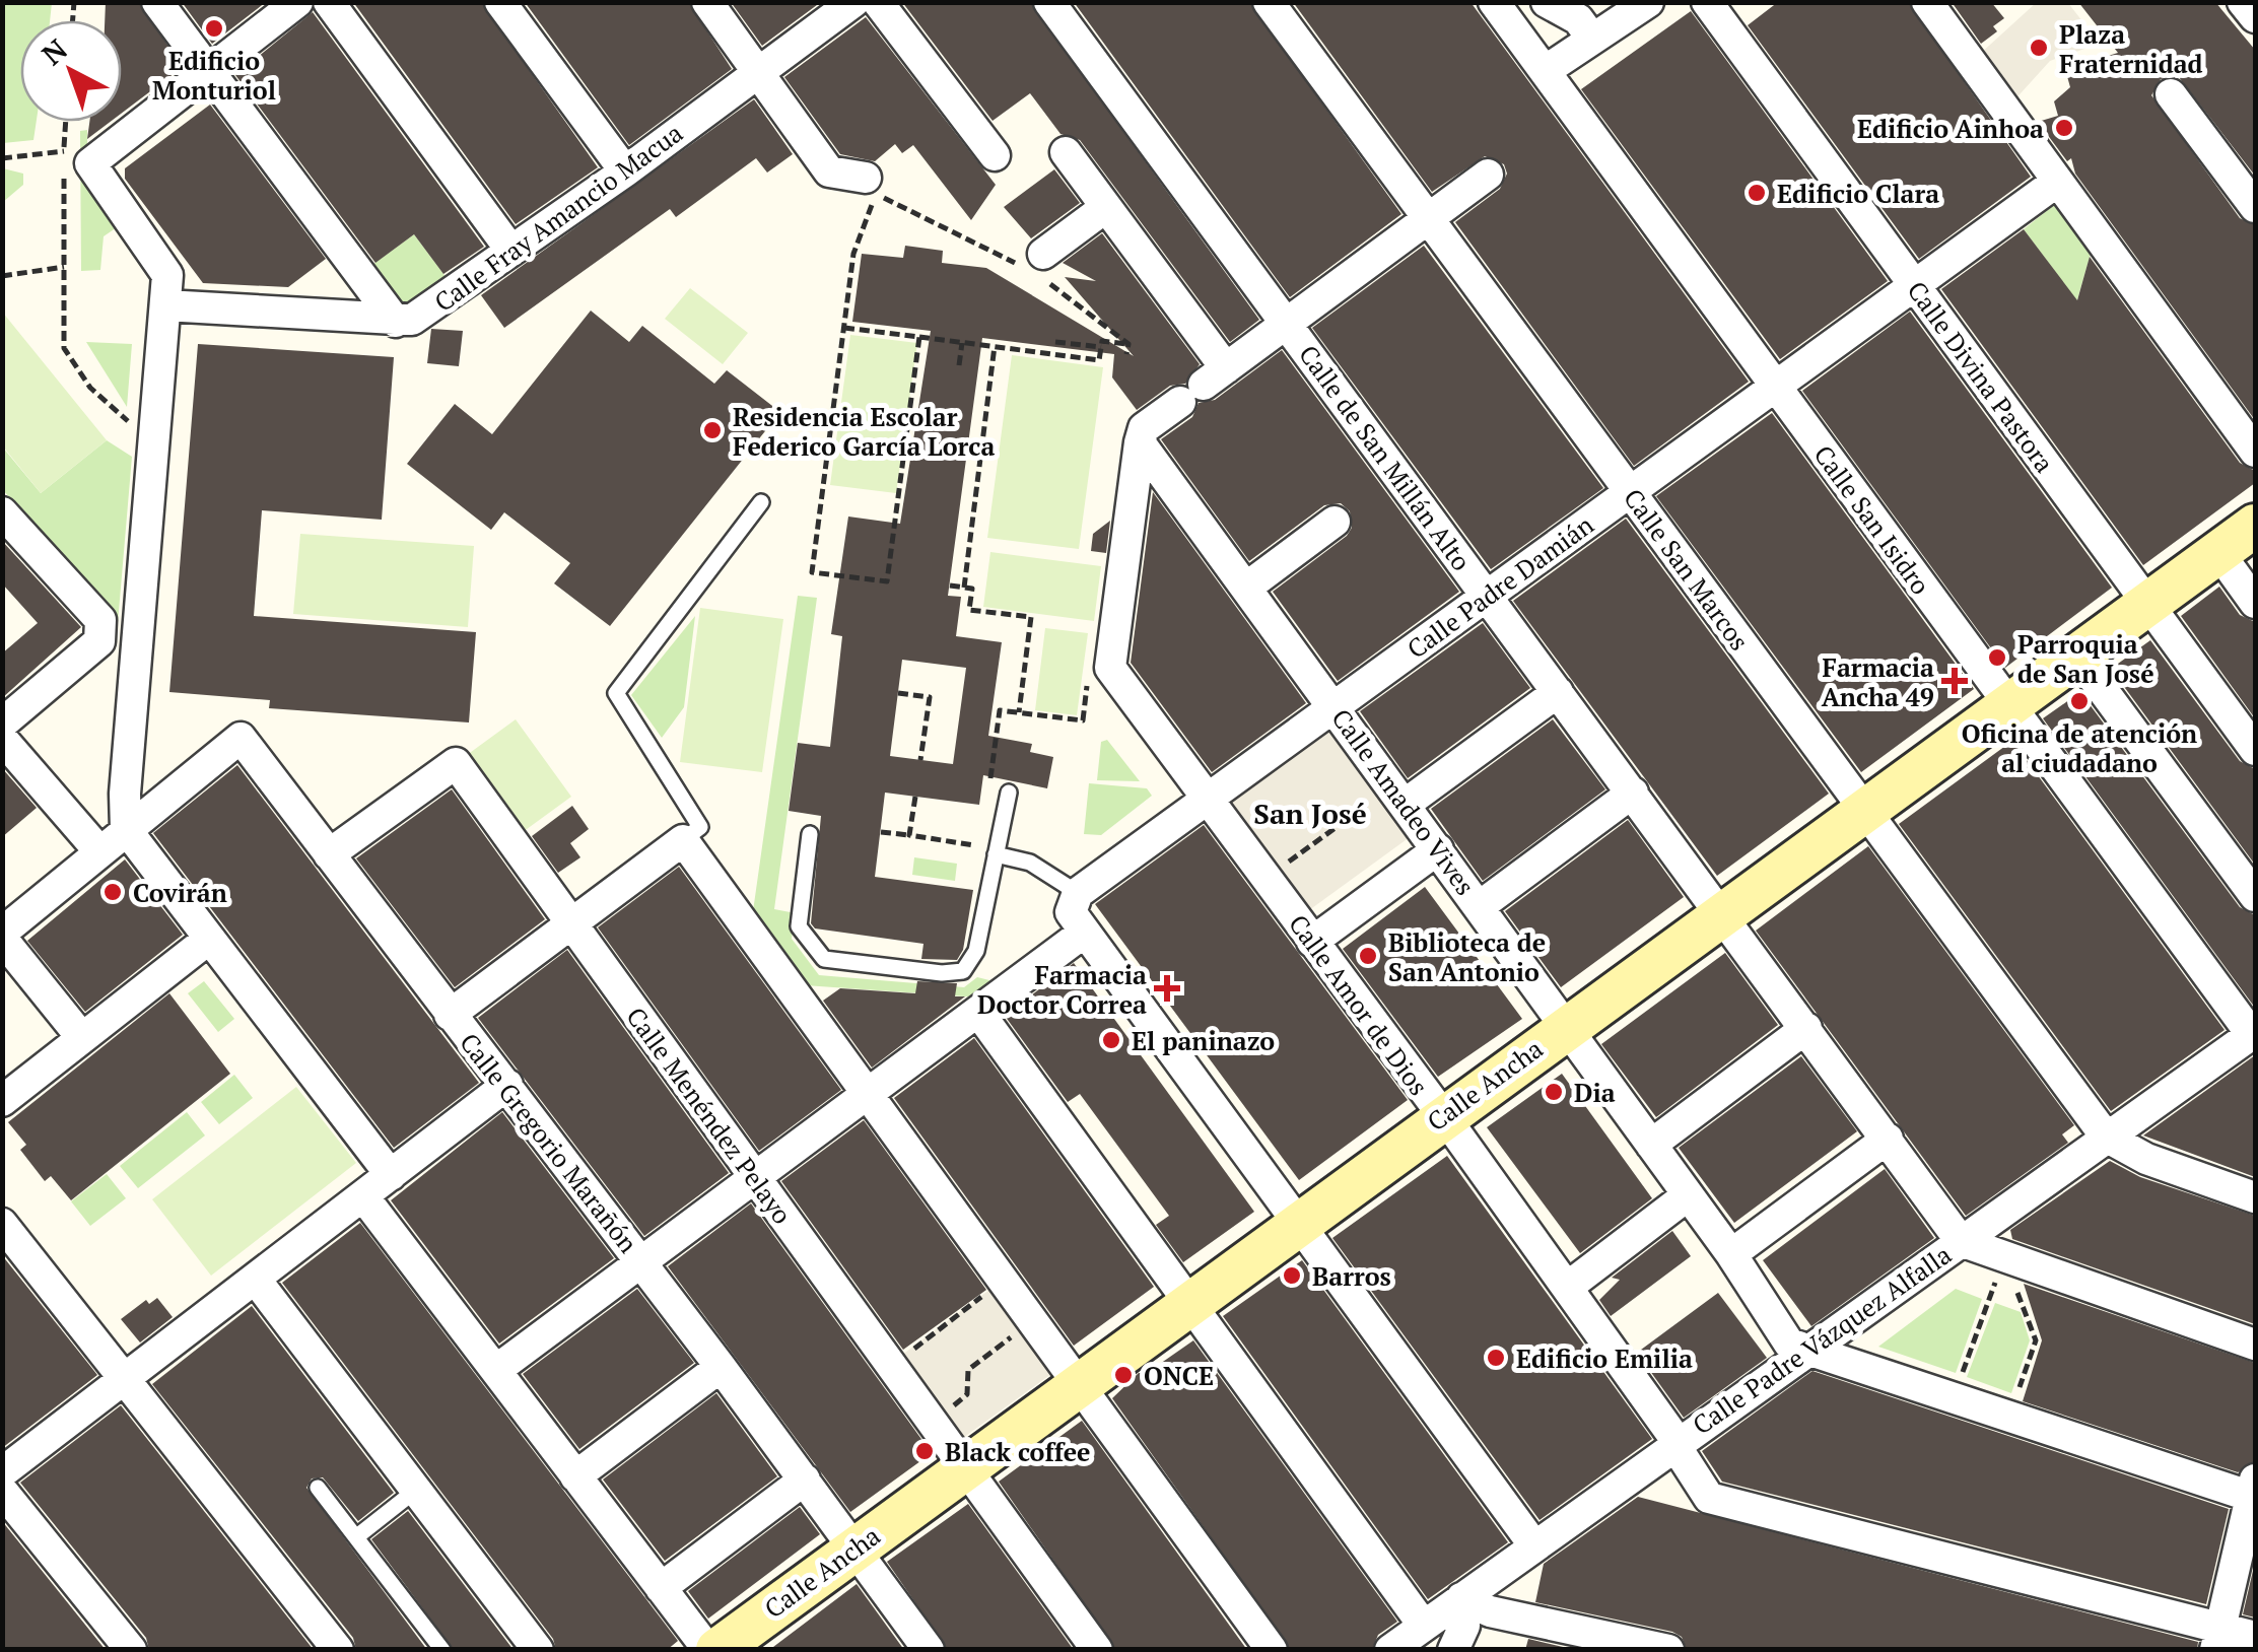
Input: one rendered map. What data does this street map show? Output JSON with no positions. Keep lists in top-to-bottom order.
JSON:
{
  "streets": {
    "main road": ["Calle Ancha"],
    "street": [
      "Calle Fray Amancio Macua",
      "Calle Divina Pastora",
      "Calle de San Millán Alto",
      "Calle San Isidro",
      "Calle San Marcos",
      "Calle Padre Damián",
      "Calle Amadeo Vives",
      "Calle Amor de Dios",
      "Calle Menéndez Pelayo",
      "Calle Gregorio Marañón",
      "Calle Padre Vázquez Alfalla"
    ]
  },
  "crossings": [
    ["Calle Divina Pastora", "Calle Padre Damián"],
    ["Calle Divina Pastora", "Calle Ancha"],
    ["Calle de San Millán Alto", "Calle Padre Damián"],
    ["Calle de San Millán Alto", "Calle Ancha"],
    ["Calle de San Millán Alto", "Calle Padre Vázquez Alfalla"],
    ["Calle San Isidro", "Calle Padre Damián"],
    ["Calle San Isidro", "Calle Ancha"],
    ["Calle San Isidro", "Calle Padre Vázquez Alfalla"],
    ["Calle San Marcos", "Calle Padre Damián"],
    ["Calle San Marcos", "Calle Ancha"],
    ["Calle San Marcos", "Calle Padre Vázquez Alfalla"],
    ["Calle Padre Damián", "Calle Amadeo Vives"],
    ["Calle Padre Damián", "Calle Amor de Dios"],
    ["Calle Amadeo Vives", "Calle Ancha"],
    ["Calle Amadeo Vives", "Calle Padre Vázquez Alfalla"],
    ["Calle Amor de Dios", "Calle Ancha"],
    ["Calle Amor de Dios", "Calle Padre Vázquez Alfalla"],
    ["Calle Ancha", "Calle Menéndez Pelayo"],
    ["Calle Ancha", "Calle Gregorio Marañón"],
    ["Calle Menéndez Pelayo", "Calle Gregorio Marañón"]
  ],
  "districts": ["San José"],
  "places": {
    "other": [
      "Edificio Monturiol",
      "Plaza Fraternidad",
      "Edificio Ainhoa",
      "Edificio Clara",
      "Residencia Escolar Federico García Lorca",
      "Parroquia de San José",
      "Oficina de atención al ciudadano",
      "Covirán",
      "Biblioteca de San Antonio",
      "El paninazo",
      "Dia",
      "Barros",
      "Edificio Emilia",
      "ONCE",
      "Black coffee"
    ],
    "health": ["Farmacia Ancha 49", "Farmacia Doctor Correa"]
  },
  "north": "top left"
}
